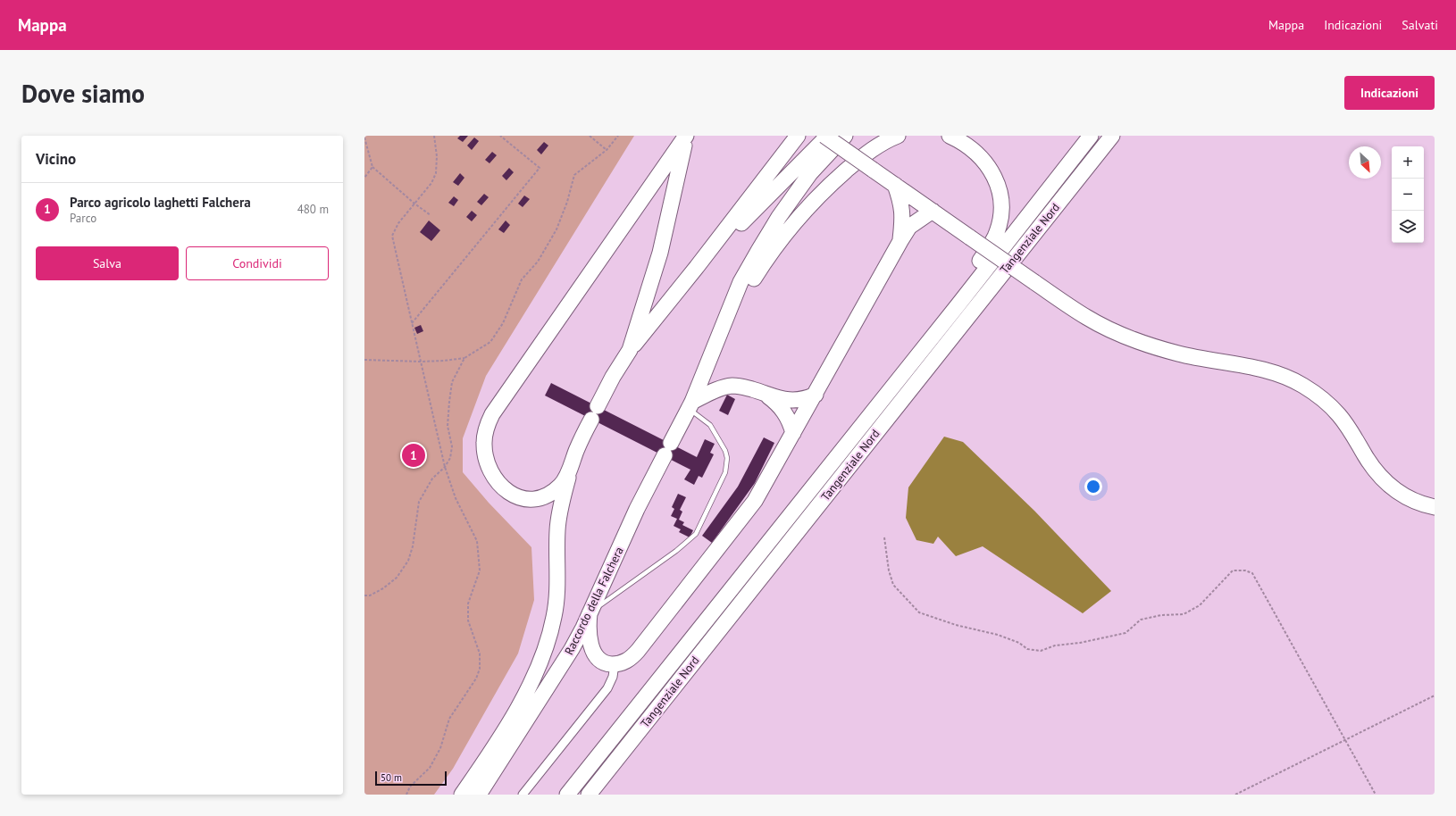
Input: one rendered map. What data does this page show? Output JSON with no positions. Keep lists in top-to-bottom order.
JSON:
{
  "streets": {
    "highway": ["Tangenziale Nord", "Raccordo della Falchera"]
  },
  "scale_bar": "50 m",
  "north": "bottom right",
  "page": {
    "header": "Mappa",
    "nav": ["Mappa", "Indicazioni", "Salvati"],
    "buttons": [
      "Indicazioni",
      ["Salva", "Condividi"]
    ],
    "title": "Dove siamo",
    "heading": "Vicino",
    "map_buttons": ["+", "−"],
    "list": [
      {
        "mark": "1",
        "name": "Parco agricolo laghetti Falchera",
        "note": "Parco",
        "value": "480 m"
      }
    ],
    "pins": "1",
    "scale": "50 m"
  }
}
